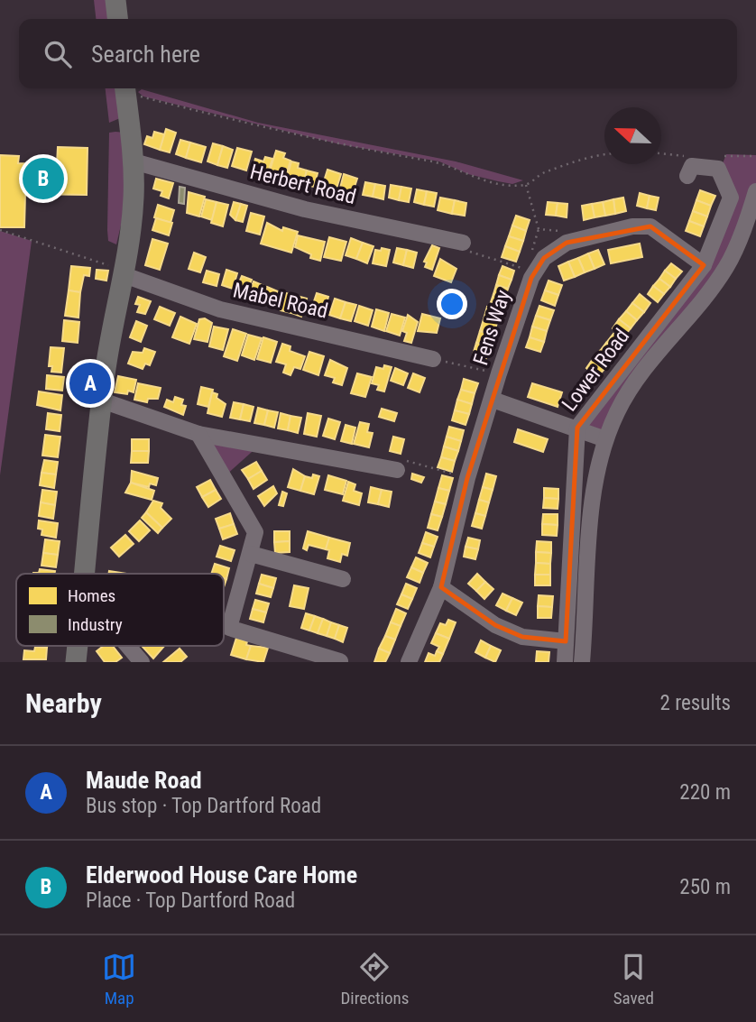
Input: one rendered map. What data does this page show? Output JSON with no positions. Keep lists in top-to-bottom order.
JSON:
{
  "streets": {
    "street": [
      "Herbert Road",
      "Mabel Road",
      "Fens Way",
      "Lower Road"
    ]
  },
  "crossings": [
    ["Fens Way", "Lower Road"]
  ],
  "legend": ["Homes", "Industry"],
  "north": "left",
  "page": {
    "search": "Search here",
    "pins": ["B", "A"],
    "heading": ["Nearby", "2 results"],
    "list": [
      {
        "mark": "A",
        "name": "Maude Road",
        "note": "Bus stop · Top Dartford Road",
        "value": "220 m"
      },
      {
        "mark": "B",
        "name": "Elderwood House Care Home",
        "note": "Place · Top Dartford Road",
        "value": "250 m"
      }
    ],
    "nav": ["Map", "Directions", "Saved"]
  }
}
